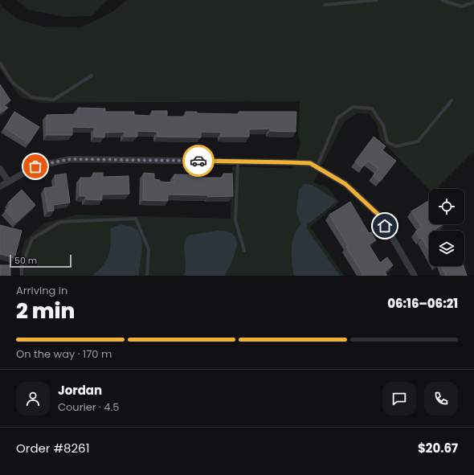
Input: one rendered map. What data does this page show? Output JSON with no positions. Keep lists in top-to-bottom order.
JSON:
{
  "scale_bar": "50 m",
  "page": {
    "scale": "50 m",
    "heading": ["2 min", "Arriving in", "06:16–06:21"],
    "panel": [
      "Jordan",
      "Courier · 4.5",
      "Order #8261",
      "$20.67"
    ],
    "bar": "On the way · 170 m"
  }
}
